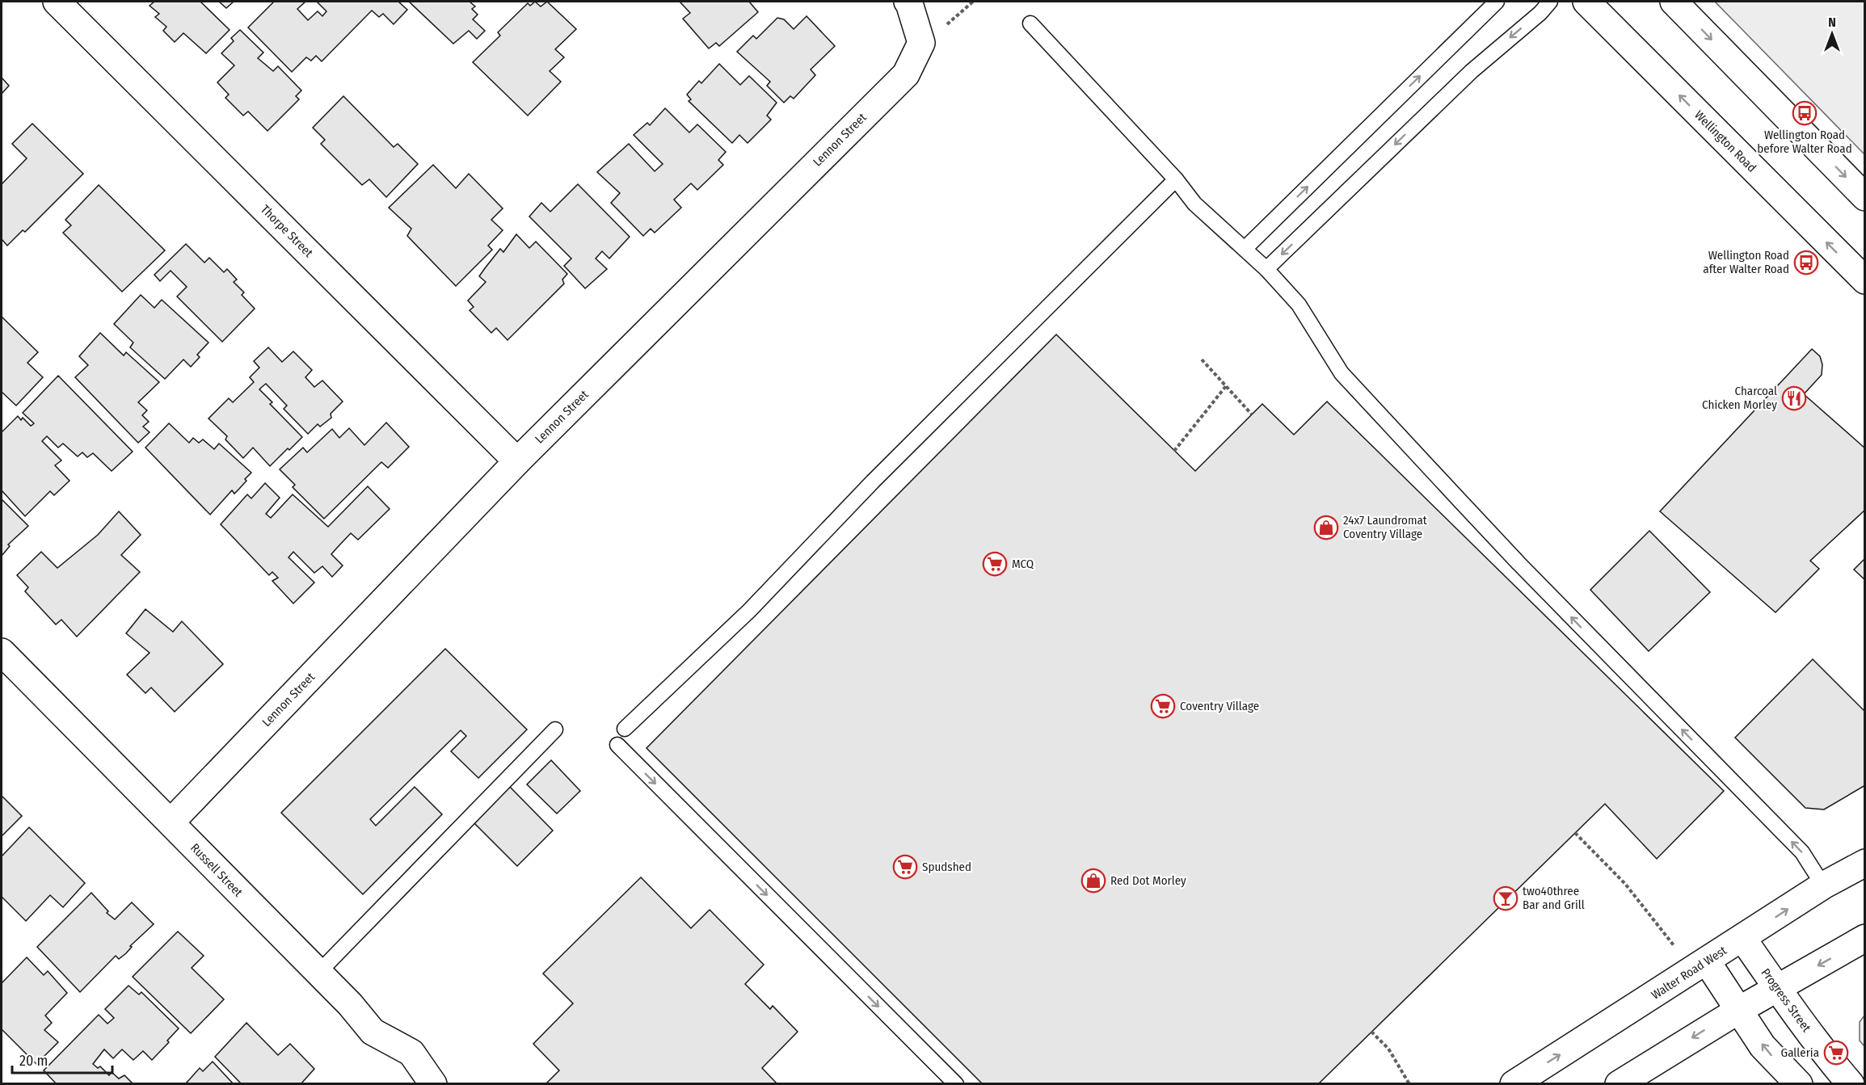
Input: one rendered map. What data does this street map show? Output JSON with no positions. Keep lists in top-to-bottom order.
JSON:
{
  "streets": {
    "street": [
      "Lennon Street",
      "Wellington Road",
      "Thorpe Street",
      "Russell Street",
      "Walter Road West",
      "Progress Street"
    ]
  },
  "crossings": [
    ["Lennon Street", "Thorpe Street"],
    ["Lennon Street", "Russell Street"],
    ["Walter Road West", "Progress Street"]
  ],
  "places": {
    "bus stop": ["Wellington Road before Walter Road", "Wellington Road after Walter Road"],
    "restaurant": ["Charcoal Chicken Morley"],
    "shop": ["24x7 Laundromat Coventry Village", "Red Dot Morley"],
    "supermarket": [
      "MCQ",
      "Coventry Village",
      "Spudshed",
      "Galleria"
    ],
    "bar": ["two40three Bar and Grill"]
  },
  "scale_bar": "20 m",
  "north": "top"
}
